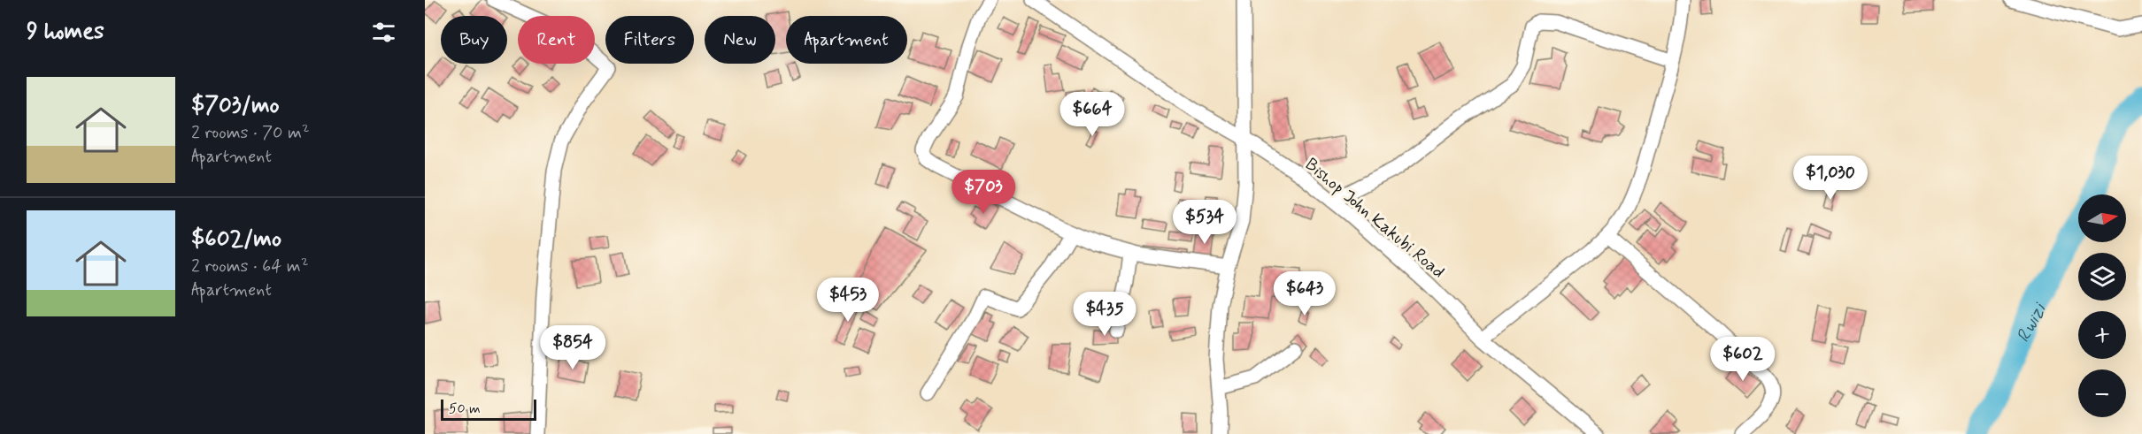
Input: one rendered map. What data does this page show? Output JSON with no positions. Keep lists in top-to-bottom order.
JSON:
{
  "streets": {
    "street": ["Bishop John Kakubi Road"]
  },
  "water": ["Rwizi"],
  "scale_bar": "50 m",
  "north": "right",
  "page": {
    "heading": "9 homes",
    "chip": [
      "Buy",
      "Rent",
      "Filters",
      "New",
      "Apartment"
    ],
    "list": [
      {
        "name": "$703/mo",
        "note": "2 rooms · 70 m² · Apartment"
      },
      {
        "name": "$602/mo",
        "note": "2 rooms · 64 m² · Apartment"
      }
    ],
    "price": [
      "$664",
      "$1,030",
      "$703",
      "$534",
      "$643",
      "$453",
      "$435",
      "$854",
      "$602"
    ],
    "map_buttons": ["+", "−"],
    "scale": "50 m"
  }
}
